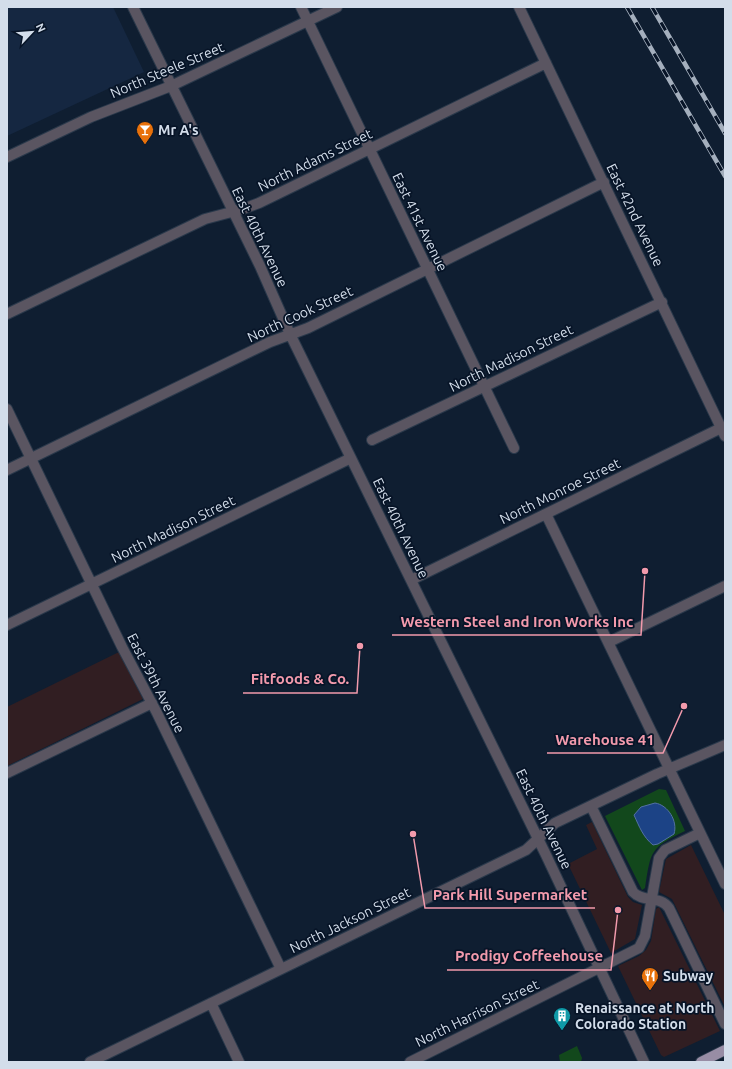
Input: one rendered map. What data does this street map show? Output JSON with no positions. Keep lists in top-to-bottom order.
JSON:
{
  "streets": {
    "street": [
      "North Steele Street",
      "North Adams Street",
      "East 42nd Avenue",
      "East 41st Avenue",
      "East 40th Avenue",
      "North Cook Street",
      "North Madison Street",
      "North Monroe Street",
      "East 39th Avenue",
      "North Jackson Street",
      "North Harrison Street"
    ]
  },
  "crossings": [
    ["North Steele Street", "East 41st Avenue"],
    ["North Steele Street", "East 40th Avenue"],
    ["North Adams Street", "East 42nd Avenue"],
    ["North Adams Street", "East 41st Avenue"],
    ["North Adams Street", "East 40th Avenue"],
    ["East 42nd Avenue", "North Cook Street"],
    ["East 42nd Avenue", "North Madison Street"],
    ["East 42nd Avenue", "North Monroe Street"],
    ["East 41st Avenue", "North Cook Street"],
    ["East 41st Avenue", "North Madison Street"],
    ["East 40th Avenue", "North Cook Street"],
    ["East 40th Avenue", "North Madison Street"],
    ["East 40th Avenue", "North Monroe Street"],
    ["East 40th Avenue", "North Jackson Street"],
    ["East 40th Avenue", "North Harrison Street"],
    ["North Cook Street", "East 39th Avenue"],
    ["North Madison Street", "East 39th Avenue"],
    ["East 39th Avenue", "North Jackson Street"]
  ],
  "places": {
    "bar": ["Mr A's"],
    "other": [
      "Western Steel and Iron Works Inc",
      "Fitfoods & Co.",
      "Warehouse 41",
      "Park Hill Supermarket",
      "Prodigy Coffeehouse"
    ],
    "restaurant": ["Subway"],
    "building": ["Renaissance at North Colorado Station"]
  },
  "north": "top right"
}
